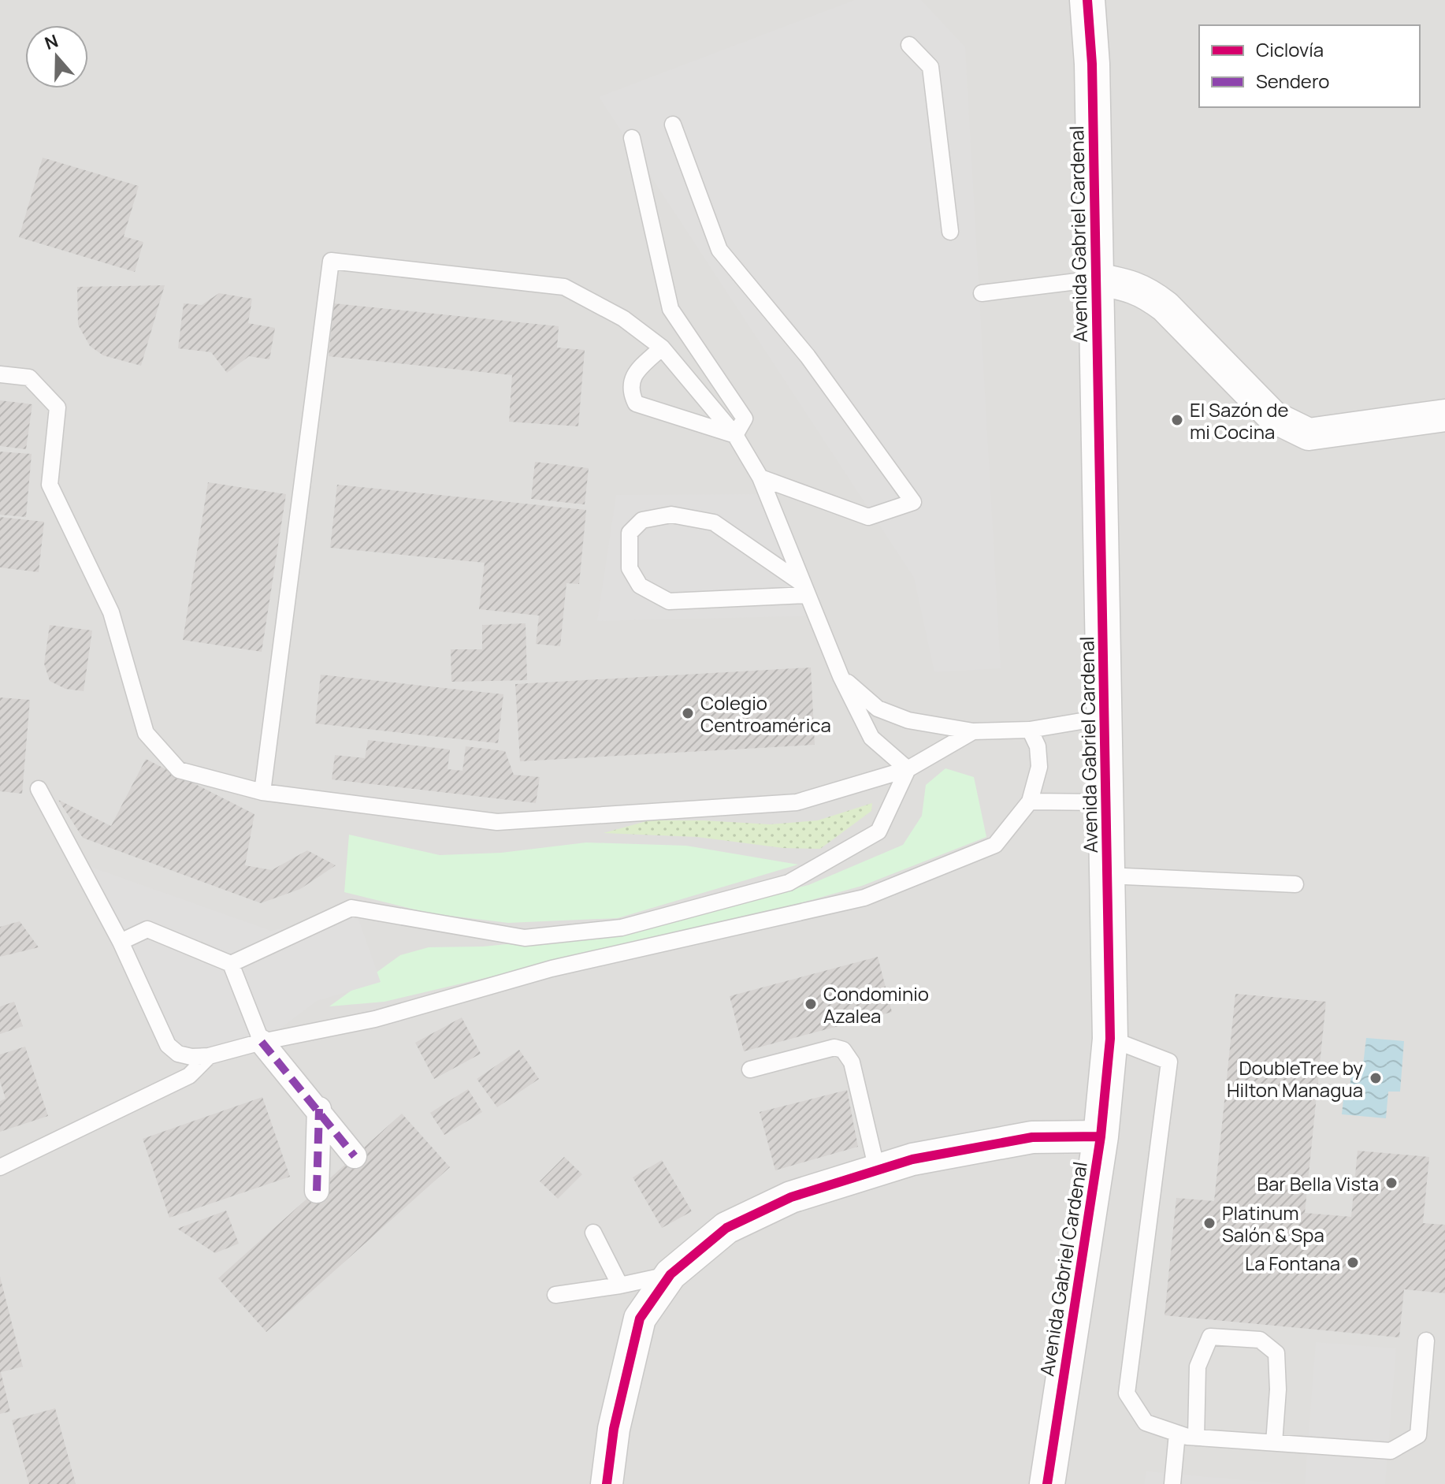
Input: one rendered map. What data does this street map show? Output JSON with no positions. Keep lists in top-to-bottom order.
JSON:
{
  "streets": {
    "street": ["Avenida Gabriel Cardenal"]
  },
  "places": [
    "El Sazón de mi Cocina",
    "Colegio Centroamérica",
    "Condominio Azalea",
    "DoubleTree by Hilton Managua",
    "Bar Bella Vista",
    "Platinum Salón & Spa",
    "La Fontana"
  ],
  "legend": ["Ciclovía", "Sendero"],
  "north": "top"
}
